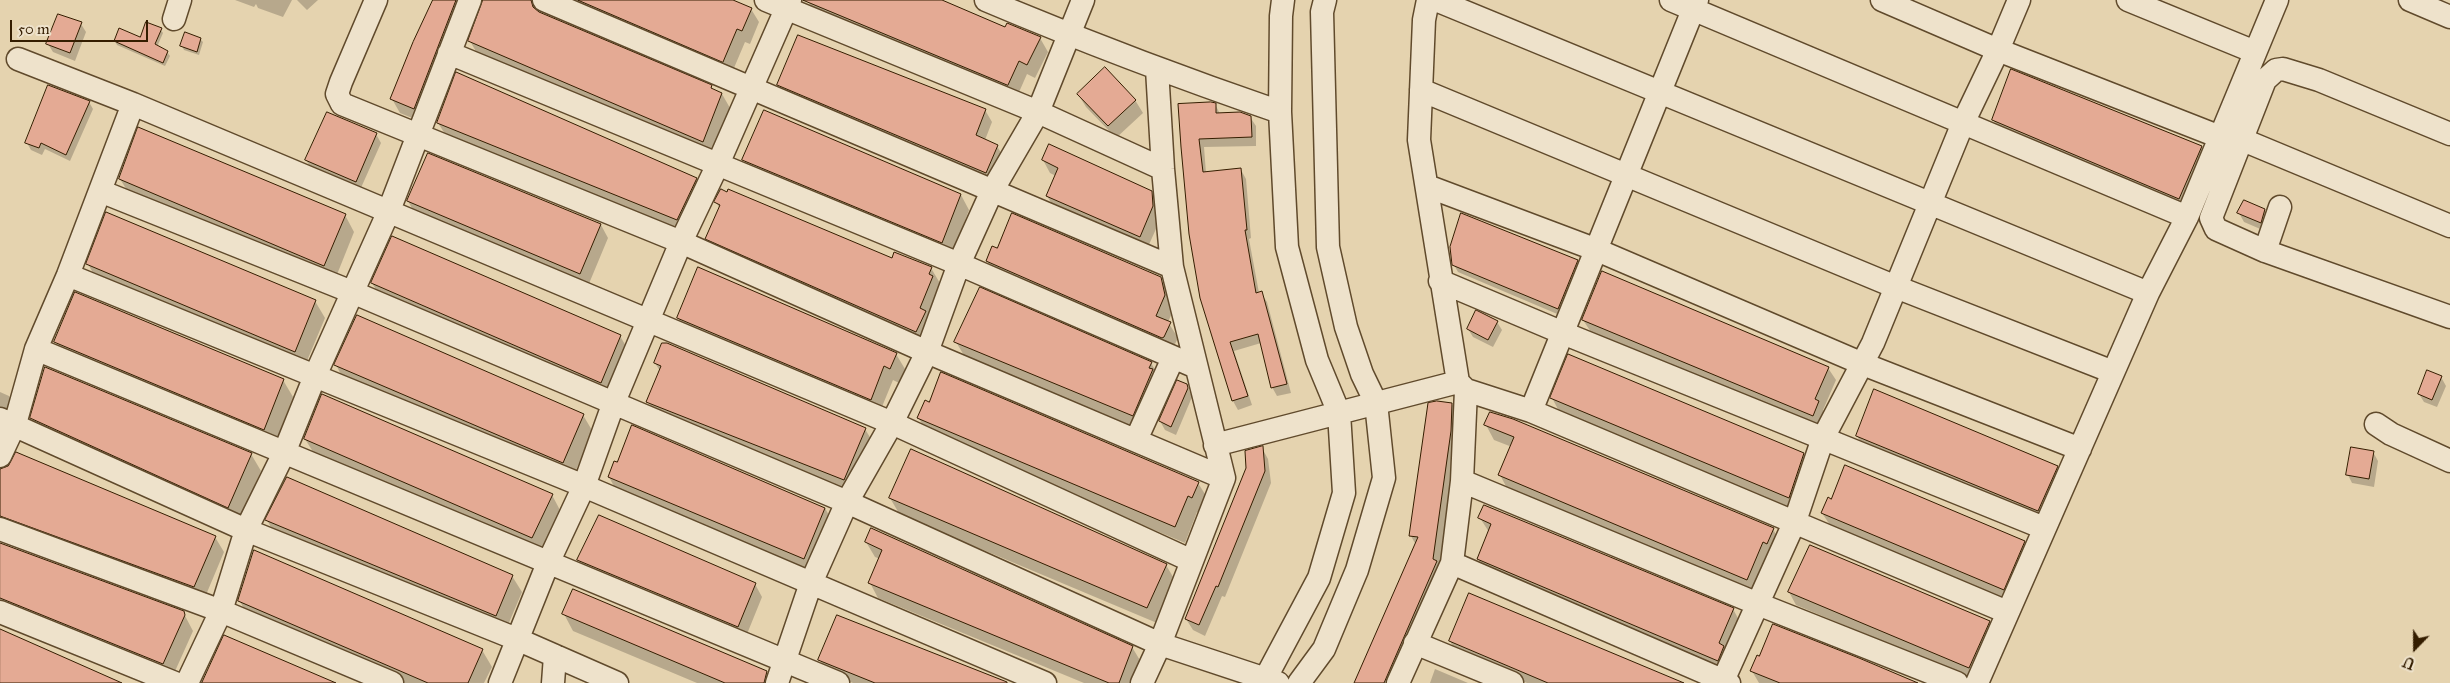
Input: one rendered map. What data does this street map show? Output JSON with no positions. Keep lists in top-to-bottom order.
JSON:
{
  "scale_bar": "50 m",
  "north": "bottom"
}
